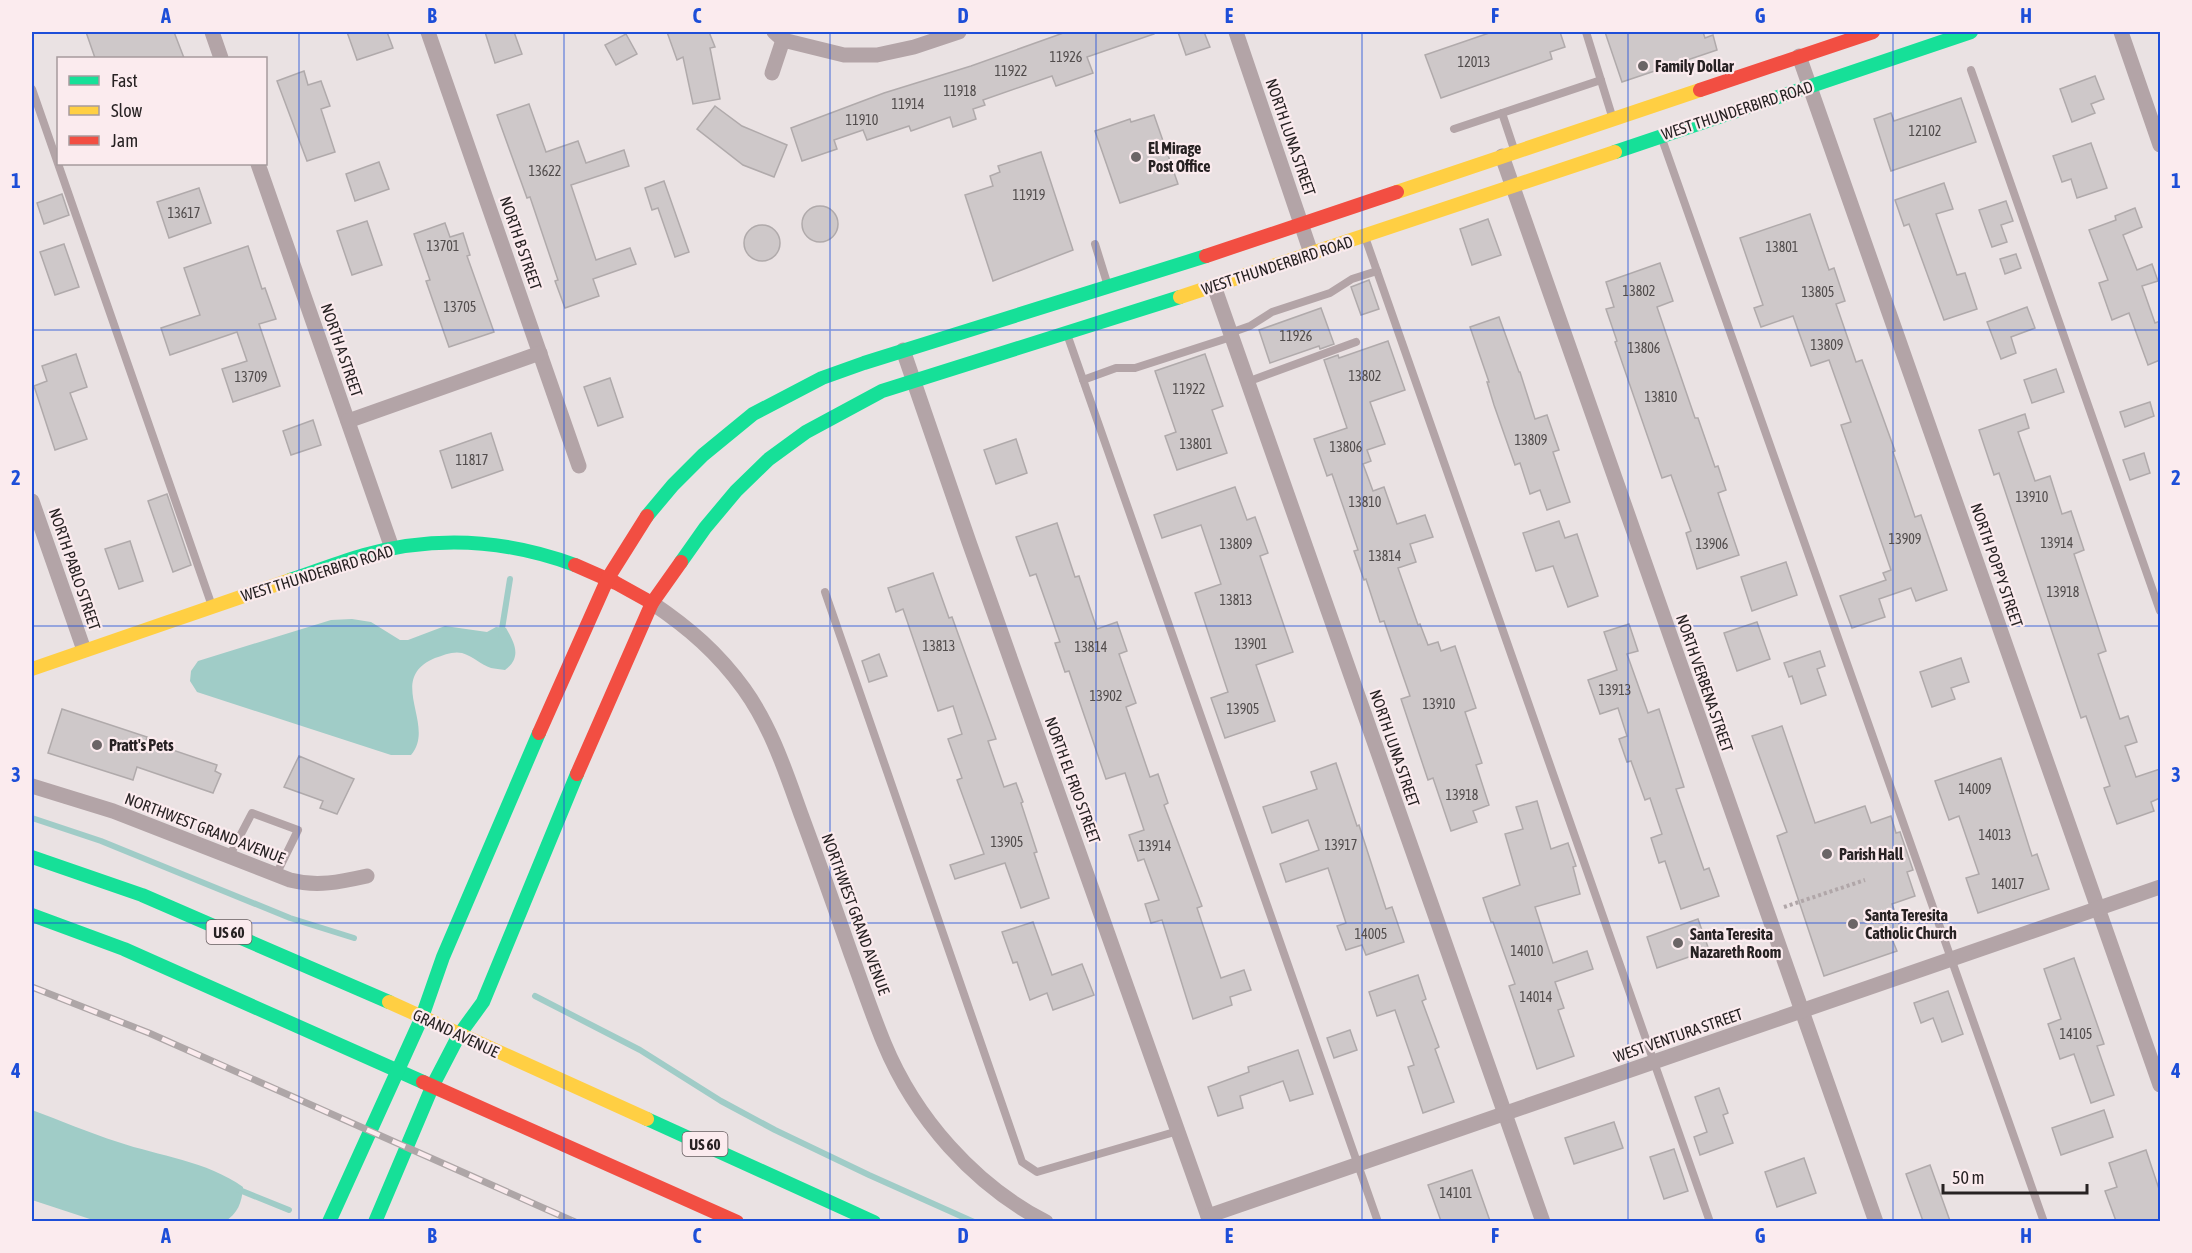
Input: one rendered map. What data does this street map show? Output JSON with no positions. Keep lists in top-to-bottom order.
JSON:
{
  "streets": {
    "main road": ["WEST THUNDERBIRD ROAD", "US 60", "GRAND AVENUE"],
    "street": [
      "NORTH LUNA STREET",
      "NORTH B STREET",
      "NORTH A STREET",
      "NORTH POPPY STREET",
      "NORTH PABLO STREET",
      "NORTH VERBENA STREET",
      "NORTH EL FRIO STREET",
      "NORTHWEST GRAND AVENUE",
      "WEST VENTURA STREET"
    ]
  },
  "crossings": [
    ["WEST THUNDERBIRD ROAD", "NORTH LUNA STREET"],
    ["WEST THUNDERBIRD ROAD", "NORTH A STREET"],
    ["WEST THUNDERBIRD ROAD", "NORTH POPPY STREET"],
    ["WEST THUNDERBIRD ROAD", "NORTH PABLO STREET"],
    ["WEST THUNDERBIRD ROAD", "NORTH VERBENA STREET"],
    ["WEST THUNDERBIRD ROAD", "NORTH EL FRIO STREET"],
    ["WEST THUNDERBIRD ROAD", "NORTHWEST GRAND AVENUE"],
    ["WEST THUNDERBIRD ROAD", "GRAND AVENUE"],
    ["NORTH LUNA STREET", "WEST VENTURA STREET"],
    ["NORTH POPPY STREET", "WEST VENTURA STREET"],
    ["NORTH VERBENA STREET", "WEST VENTURA STREET"],
    ["NORTH EL FRIO STREET", "WEST VENTURA STREET"]
  ],
  "places": [
    "Family Dollar",
    "El Mirage Post Office",
    "Pratt's Pets",
    "Parish Hall",
    "Santa Teresita Catholic Church",
    "Santa Teresita Nazareth Room"
  ],
  "house_numbers": [
    "11926",
    "12013",
    "11922",
    "11918",
    "11914",
    "11910",
    "12102",
    "13622",
    "11919",
    "13617",
    "13701",
    "13801",
    "13802",
    "13805",
    "13705",
    "11926",
    "13809",
    "13806",
    "13802",
    "13709",
    "11922",
    "13810",
    "13809",
    "13801",
    "13806",
    "11817",
    "13910",
    "13810",
    "13909",
    "13914",
    "13809",
    "13906",
    "13814",
    "13918",
    "13813",
    "13901",
    "13813",
    "13814",
    "13913",
    "13902",
    "13910",
    "13905",
    "14009",
    "13918",
    "14013",
    "13905",
    "13917",
    "13914",
    "14017",
    "14005",
    "14010",
    "14014",
    "14105",
    "14101"
  ],
  "legend": ["Fast", "Slow", "Jam"],
  "scale_bar": "50 m",
  "grid": {
    "columns": [
      "A",
      "B",
      "C",
      "D",
      "E",
      "F",
      "G",
      "H"
    ],
    "rows": [
      "1",
      "2",
      "3",
      "4"
    ]
  }
}
